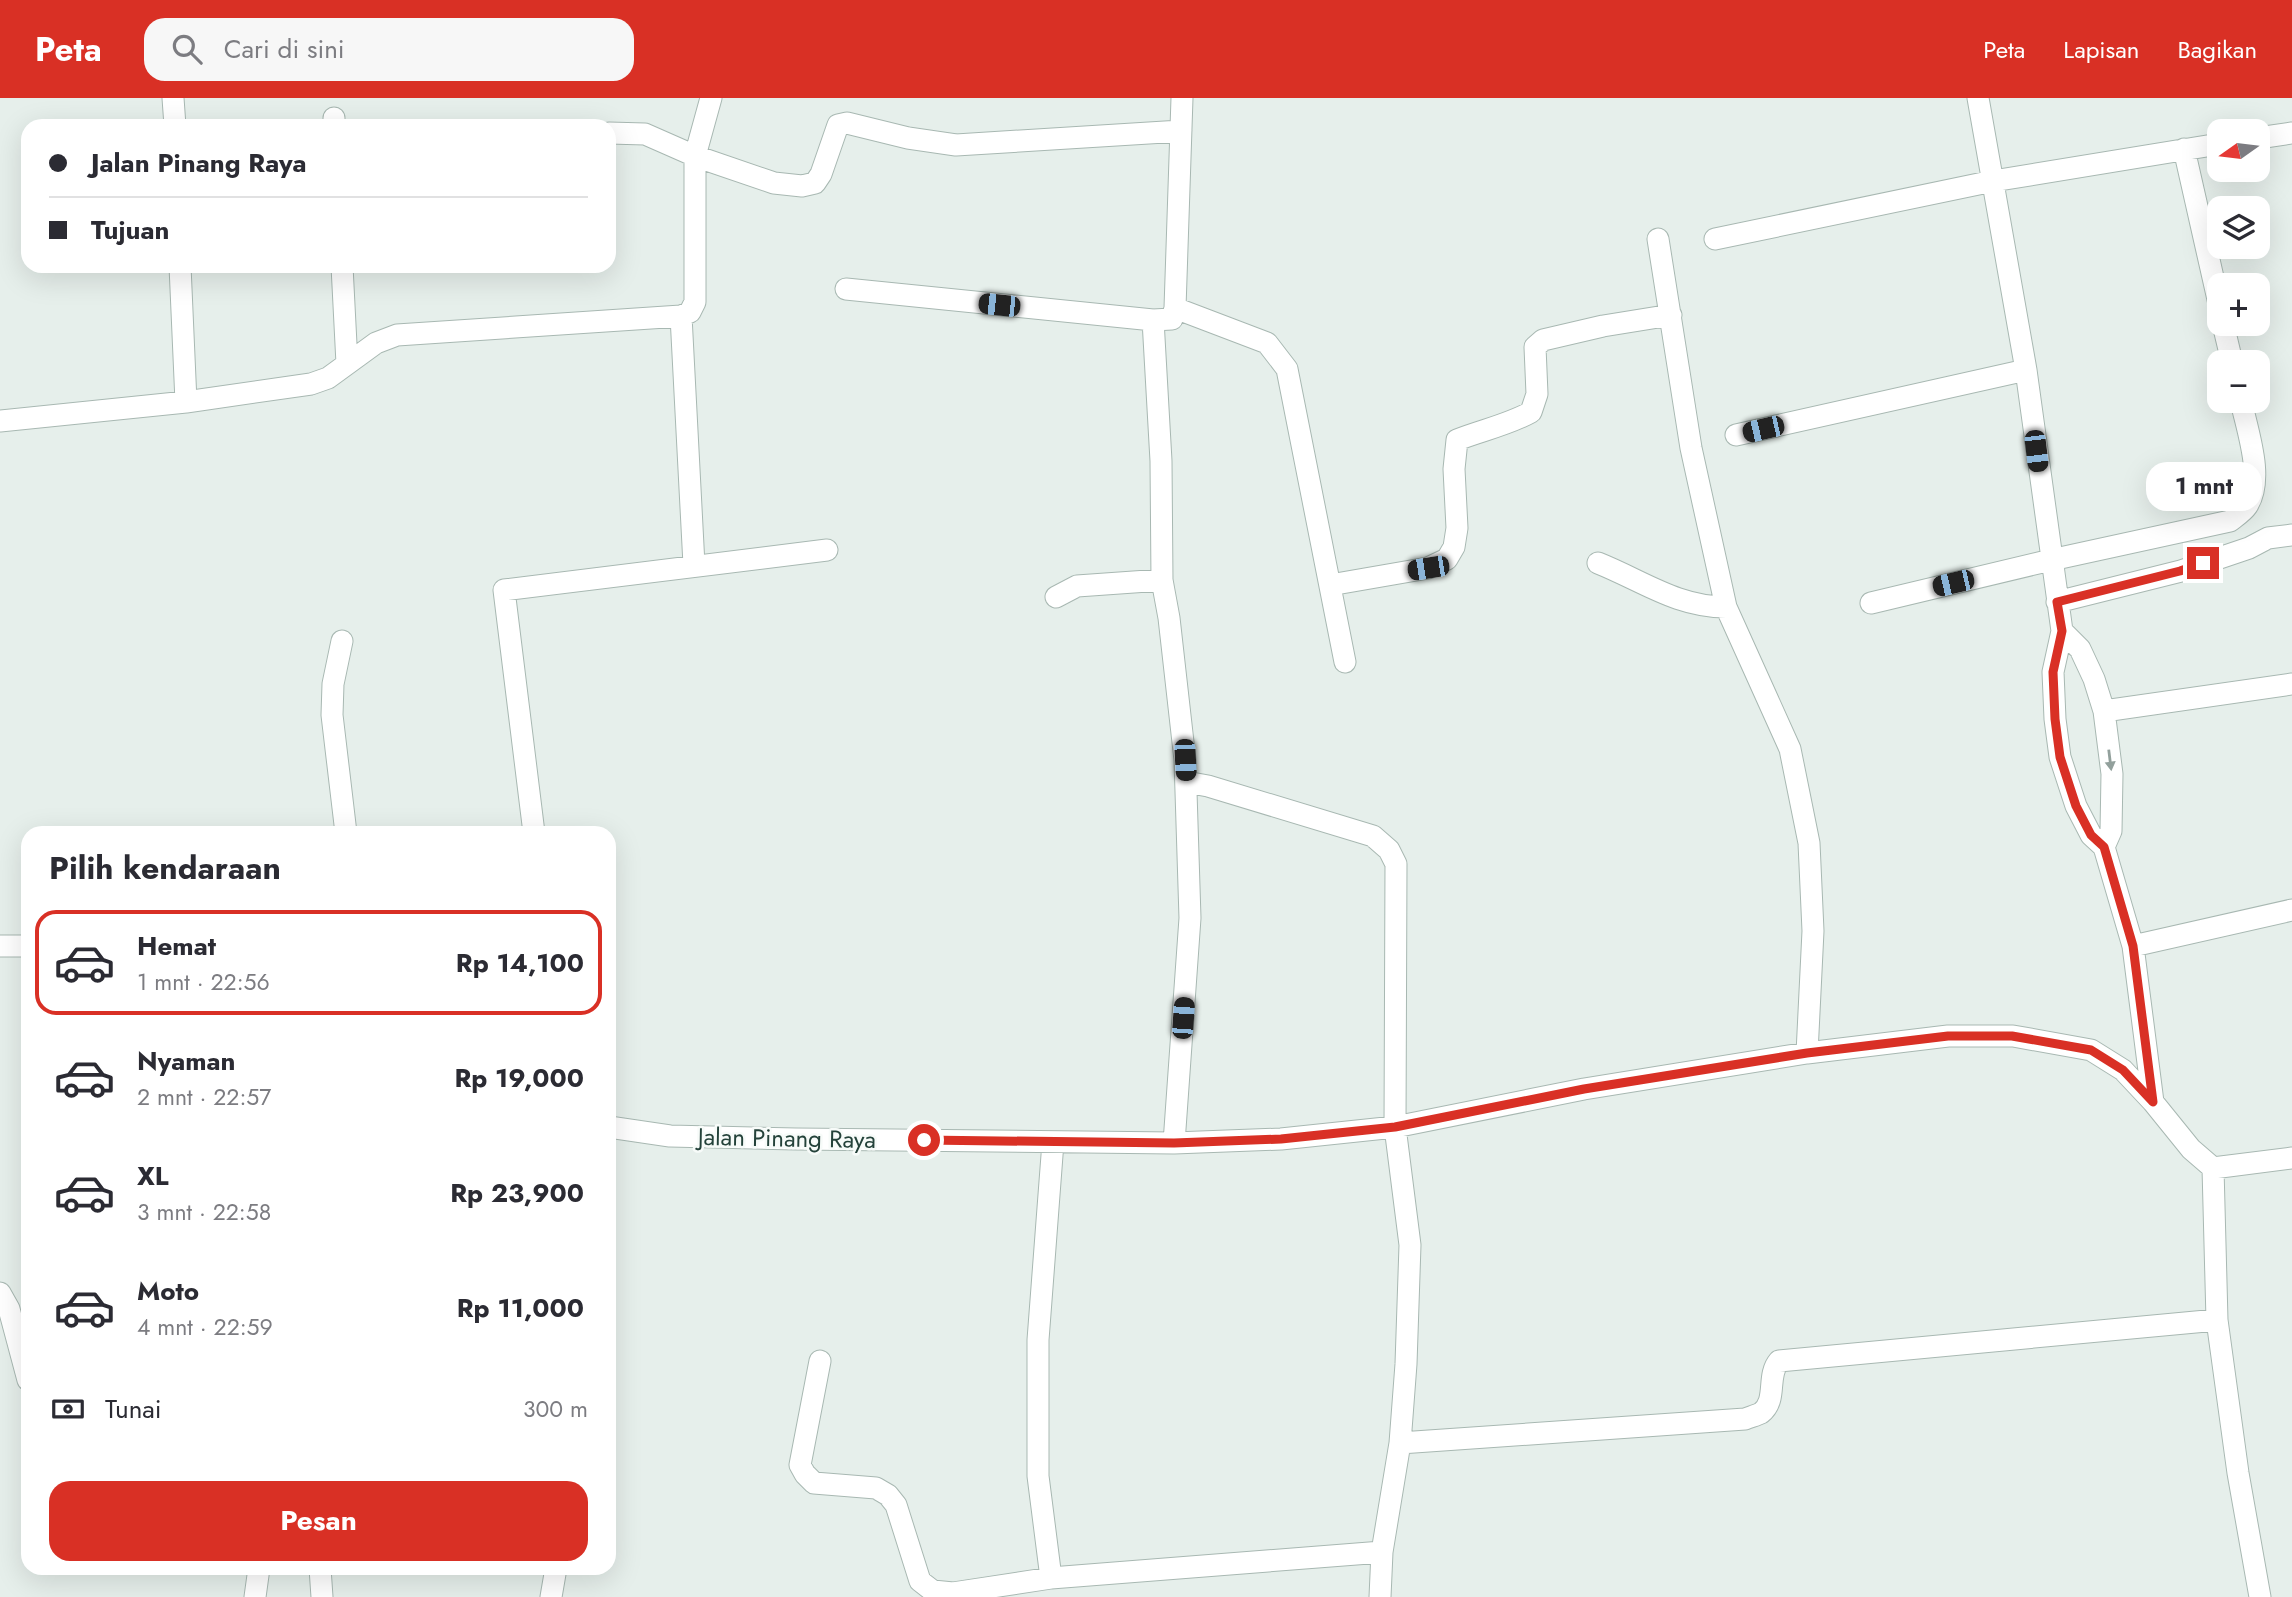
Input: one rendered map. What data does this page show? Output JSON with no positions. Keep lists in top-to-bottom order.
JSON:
{
  "streets": {
    "street": ["Jalan Pinang Raya"]
  },
  "north": "left",
  "page": {
    "header": "Peta",
    "search": "Cari di sini",
    "nav": ["Peta", "Lapisan", "Bagikan"],
    "map_buttons": ["+", "−"],
    "banner": ["Jalan Pinang Raya", "Tujuan"],
    "bubble": "1 mnt",
    "heading": "Pilih kendaraan",
    "list": [
      {
        "name": "Hemat",
        "note": "1 mnt · 22:56",
        "value": "Rp 14,100"
      },
      {
        "name": "Nyaman",
        "note": "2 mnt · 22:57",
        "value": "Rp 19,000"
      },
      {
        "name": "XL",
        "note": "3 mnt · 22:58",
        "value": "Rp 23,900"
      },
      {
        "name": "Moto",
        "note": "4 mnt · 22:59",
        "value": "Rp 11,000"
      }
    ],
    "pay": ["Tunai", "300 m"],
    "buttons": "Pesan"
  }
}
